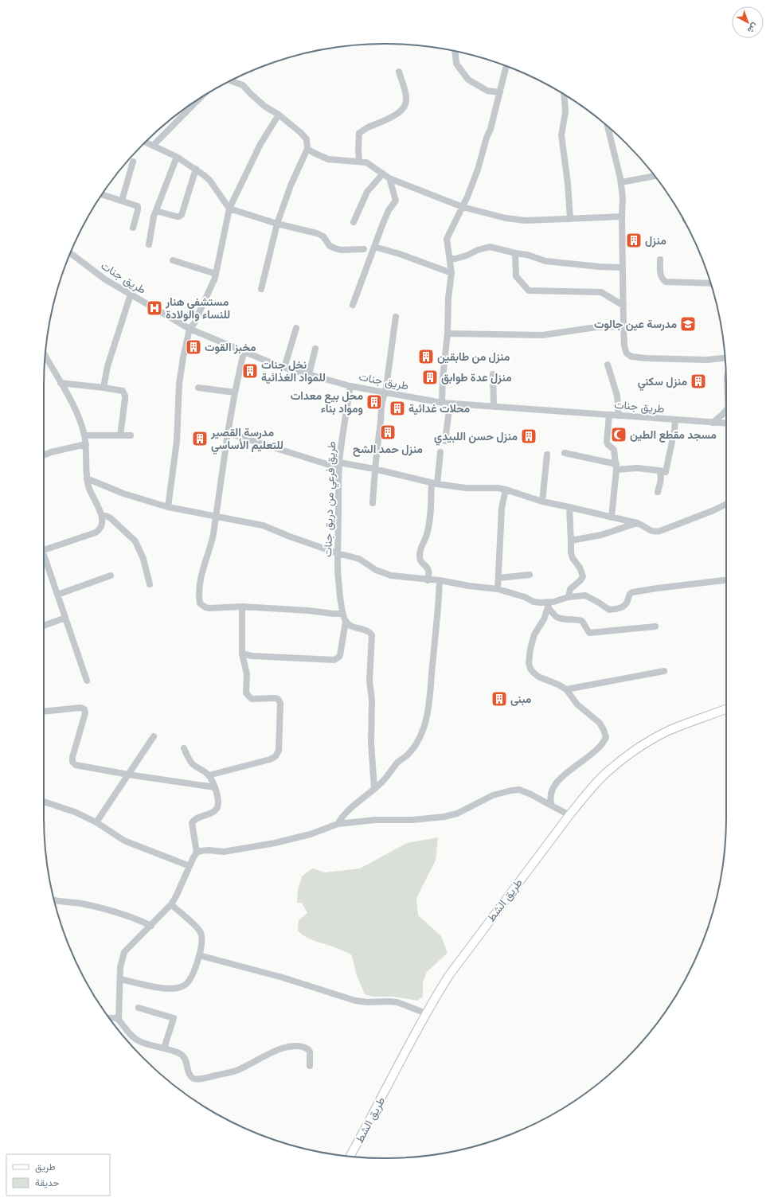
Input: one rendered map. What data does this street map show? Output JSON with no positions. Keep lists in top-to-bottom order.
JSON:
{
  "streets": {
    "main road": ["طريق الشط"],
    "street": ["طريق جنات", "طريق فرعي من دريق جنات"]
  },
  "crossings": [
    ["طريق جنات", "طريق فرعي من دريق جنات"]
  ],
  "places": {
    "building": [
      "منزل",
      "مخبز القوت",
      "منزل من طابقين",
      "نخل جنات للمواد الغذائية",
      "منزل عدة طوابق",
      "منزل سكني",
      "محل بيع معدات ومواد بناء",
      "محلات غدائية",
      "منزل حمد الشح",
      "منزل حسن اللبيدي",
      "مدرسة القصير للتعليم الأساسي",
      "مبنى"
    ],
    "hospital": ["مستشفى هنار للنساء والولادة"],
    "school or university": ["مدرسة عين جالوت"],
    "mosque": ["مسجد مقطع الطين"]
  },
  "legend": ["طريق", "حديقة"],
  "north": "bottom right"
}
